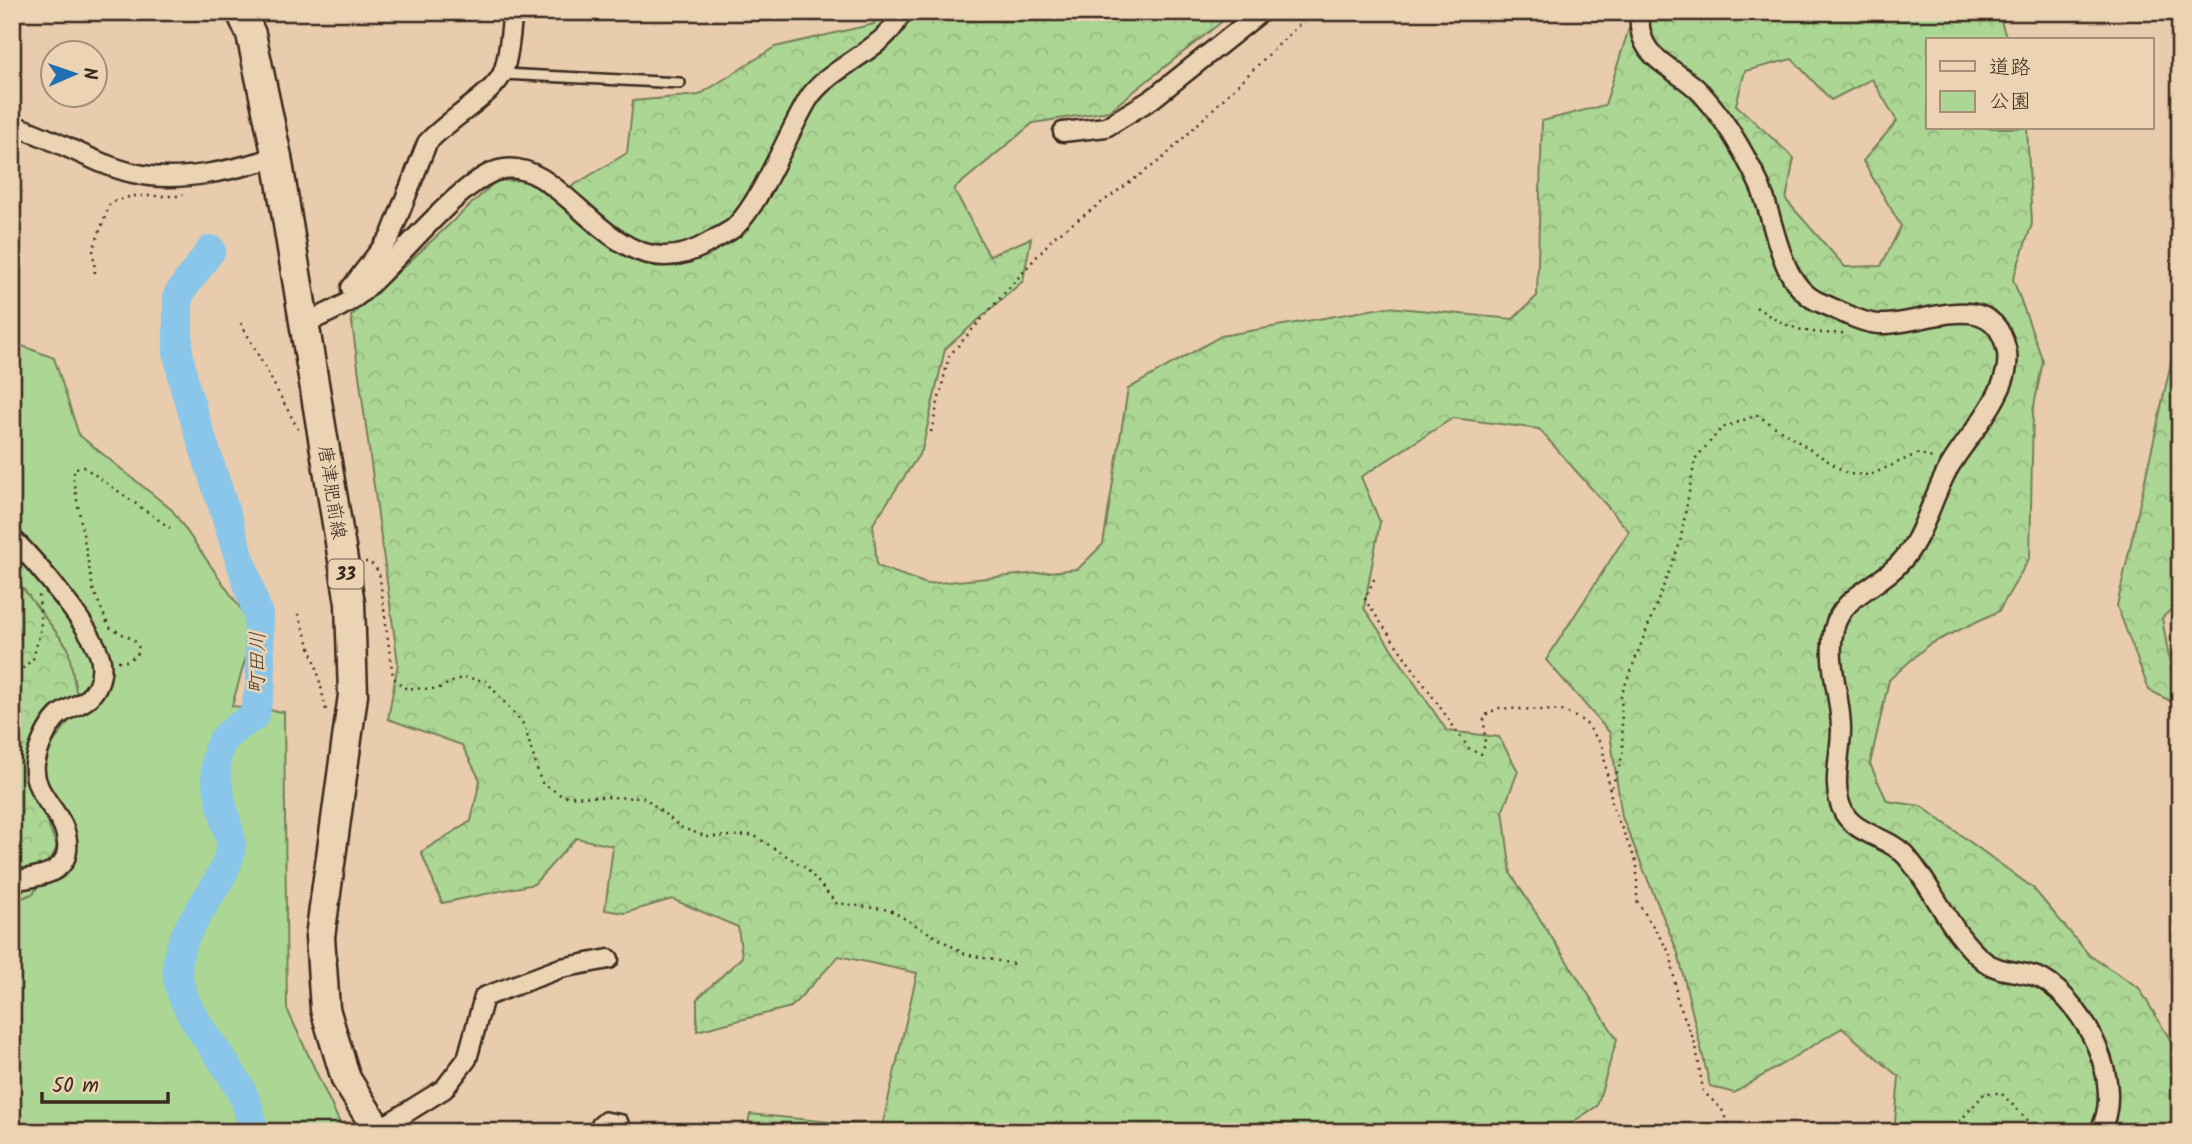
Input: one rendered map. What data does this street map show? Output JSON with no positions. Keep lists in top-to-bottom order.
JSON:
{
  "streets": {
    "main road": ["唐津肥前線", "33"]
  },
  "water": ["町田川"],
  "legend": ["道路", "公園"],
  "scale_bar": "50 m",
  "north": "right"
}
